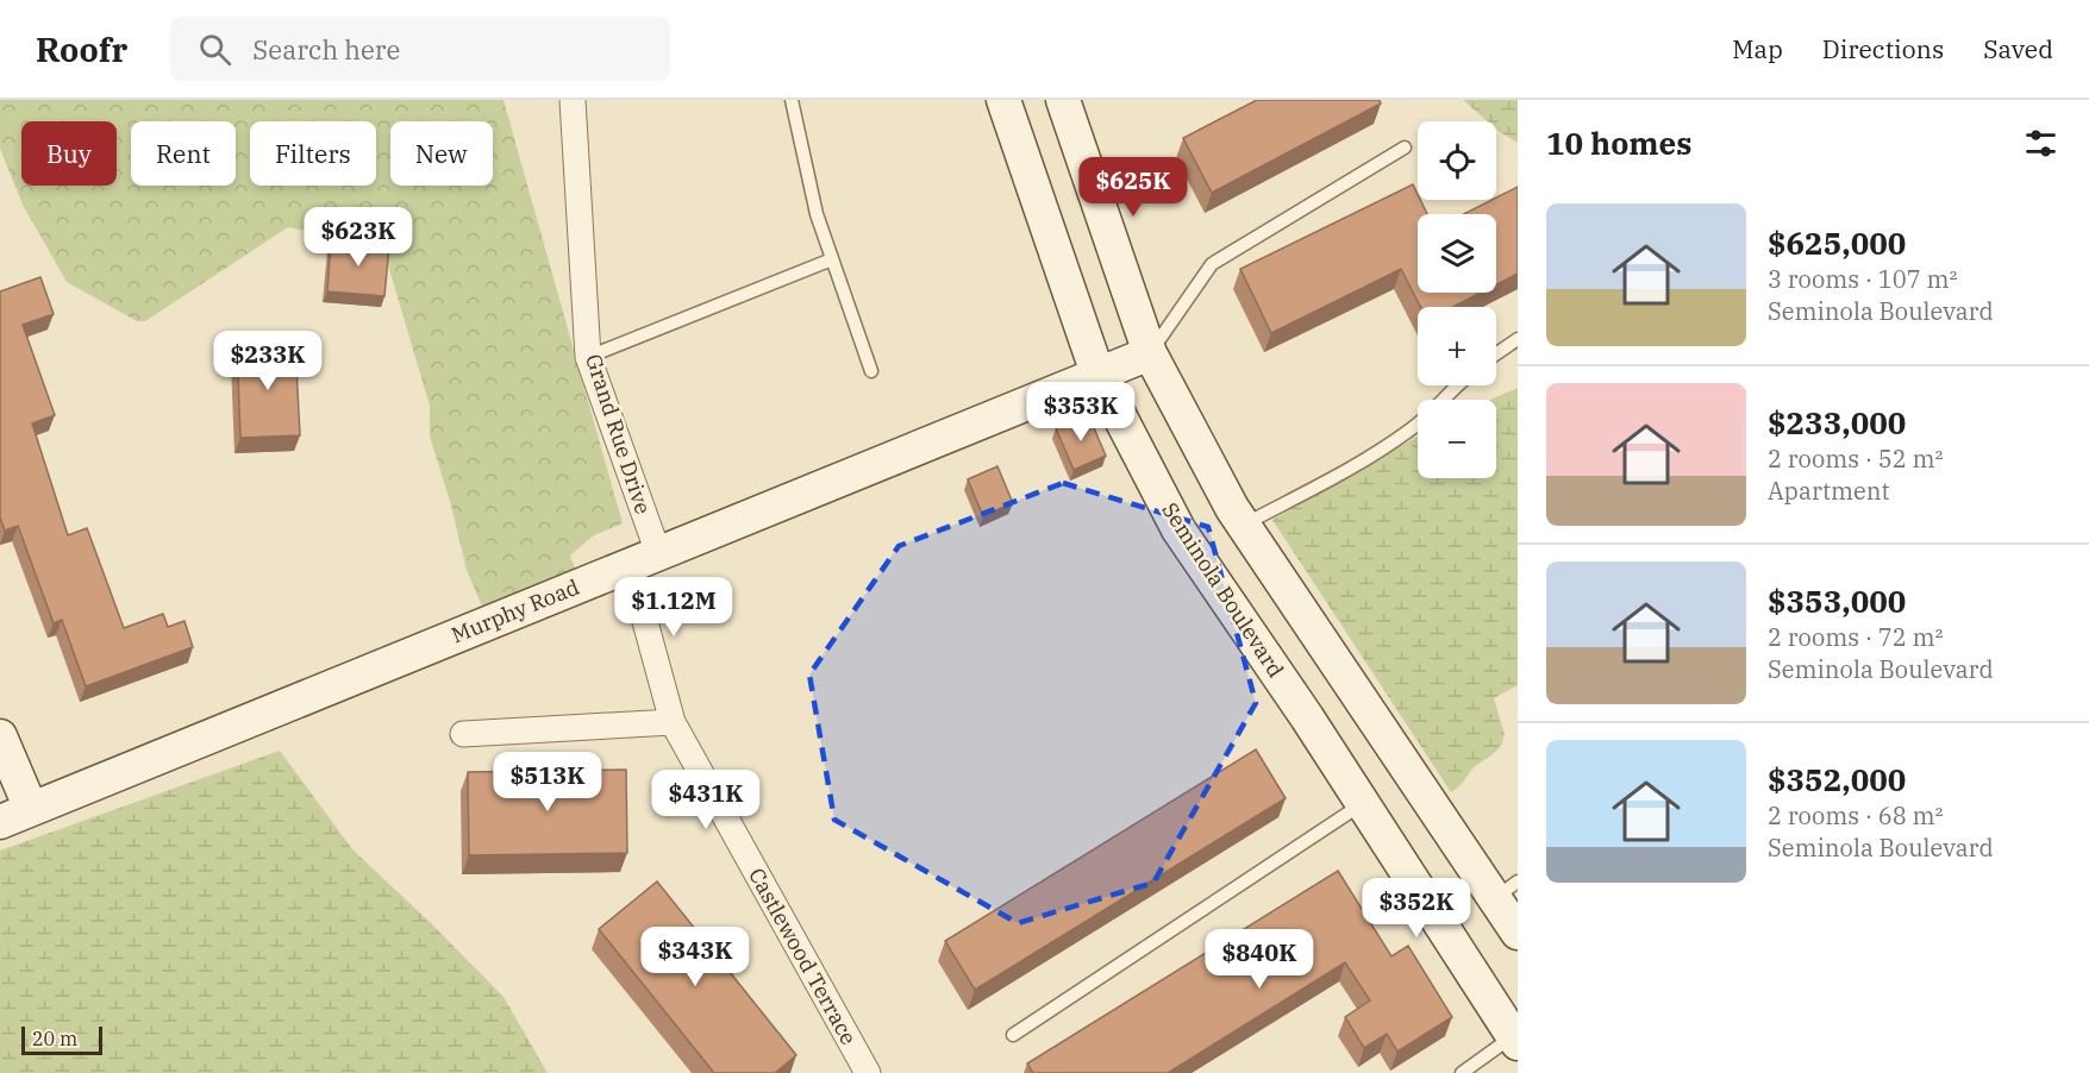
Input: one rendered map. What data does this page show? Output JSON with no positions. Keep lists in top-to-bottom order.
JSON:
{
  "streets": {
    "main road": ["Seminola Boulevard", "Murphy Road"],
    "street": ["Grand Rue Drive", "Castlewood Terrace"]
  },
  "crossings": [
    ["Grand Rue Drive", "Murphy Road"],
    ["Grand Rue Drive", "Castlewood Terrace"],
    ["Seminola Boulevard", "Murphy Road"]
  ],
  "scale_bar": "20 m",
  "page": {
    "header": "Roofr",
    "search": "Search here",
    "nav": ["Map", "Directions", "Saved"],
    "heading": "10 homes",
    "map_buttons": ["+", "−"],
    "chip": [
      "Buy",
      "Rent",
      "Filters",
      "New"
    ],
    "price": [
      "$625K",
      "$623K",
      "$233K",
      "$353K",
      "$1.12M",
      "$513K",
      "$431K",
      "$352K",
      "$343K",
      "$840K"
    ],
    "list": [
      {
        "name": "$625,000",
        "note": "3 rooms · 107 m² · Seminola Boulevard"
      },
      {
        "name": "$233,000",
        "note": "2 rooms · 52 m² · Apartment"
      },
      {
        "name": "$353,000",
        "note": "2 rooms · 72 m² · Seminola Boulevard"
      },
      {
        "name": "$352,000",
        "note": "2 rooms · 68 m² · Seminola Boulevard"
      }
    ],
    "scale": "20 m"
  }
}
